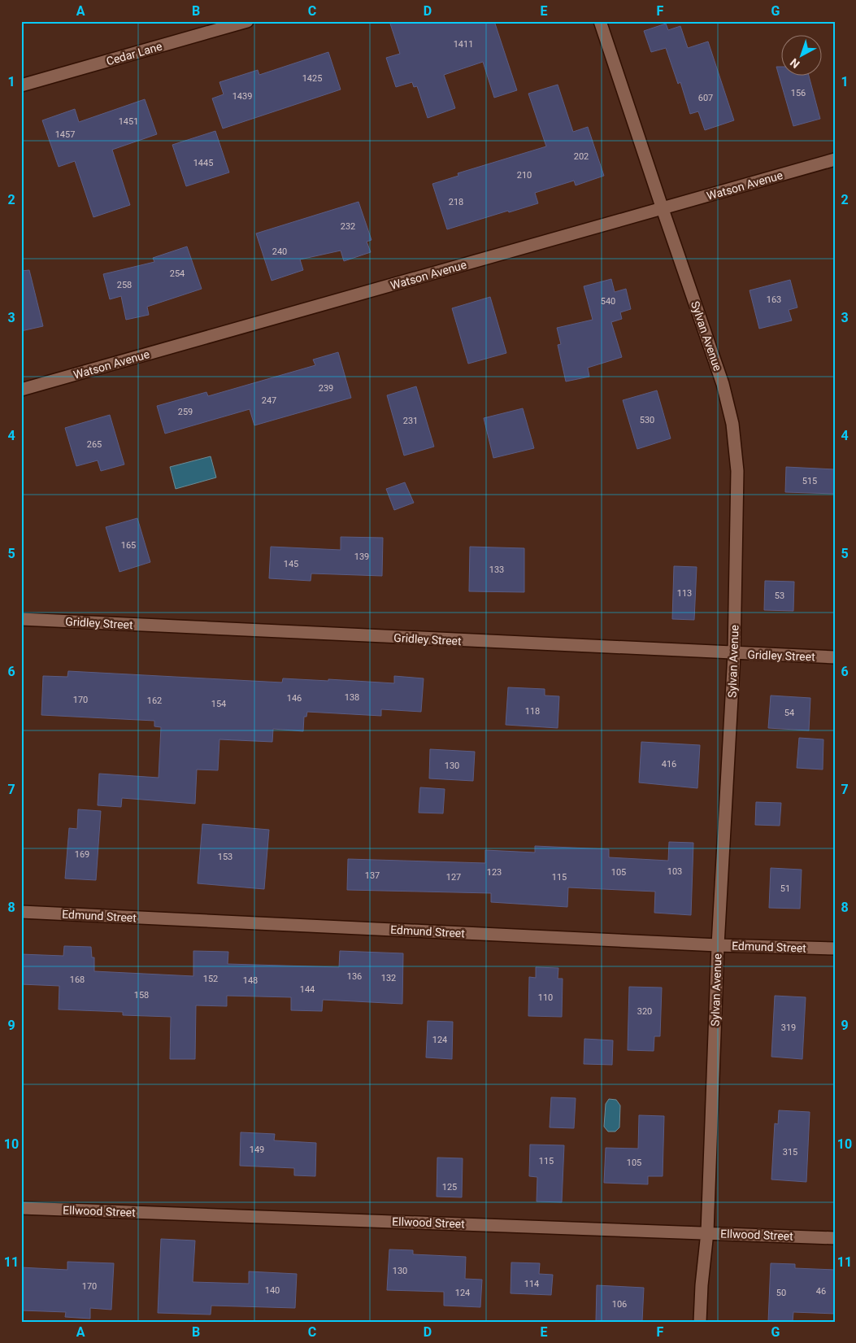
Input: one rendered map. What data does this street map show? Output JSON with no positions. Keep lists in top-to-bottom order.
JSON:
{
  "streets": {
    "street": [
      "Cedar Lane",
      "Watson Avenue",
      "Sylvan Avenue",
      "Gridley Street",
      "Edmund Street",
      "Ellwood Street"
    ]
  },
  "crossings": [
    ["Watson Avenue", "Sylvan Avenue"],
    ["Sylvan Avenue", "Gridley Street"],
    ["Sylvan Avenue", "Edmund Street"],
    ["Sylvan Avenue", "Ellwood Street"]
  ],
  "house_numbers": [
    "1411",
    "1425",
    "156",
    "1439",
    "607",
    "1451",
    "1457",
    "202",
    "1445",
    "210",
    "218",
    "232",
    "240",
    "254",
    "258",
    "163",
    "540",
    "239",
    "247",
    "259",
    "530",
    "231",
    "265",
    "515",
    "165",
    "139",
    "145",
    "133",
    "113",
    "53",
    "138",
    "146",
    "170",
    "162",
    "154",
    "118",
    "54",
    "416",
    "130",
    "169",
    "153",
    "103",
    "123",
    "105",
    "137",
    "127",
    "115",
    "51",
    "136",
    "132",
    "152",
    "168",
    "148",
    "144",
    "158",
    "110",
    "320",
    "319",
    "124",
    "149",
    "315",
    "115",
    "105",
    "125",
    "130",
    "114",
    "170",
    "140",
    "46",
    "124",
    "50",
    "106"
  ],
  "north": "bottom left",
  "grid": {
    "columns": [
      "A",
      "B",
      "C",
      "D",
      "E",
      "F",
      "G"
    ],
    "rows": [
      "1",
      "2",
      "3",
      "4",
      "5",
      "6",
      "7",
      "8",
      "9",
      "10",
      "11"
    ]
  }
}
